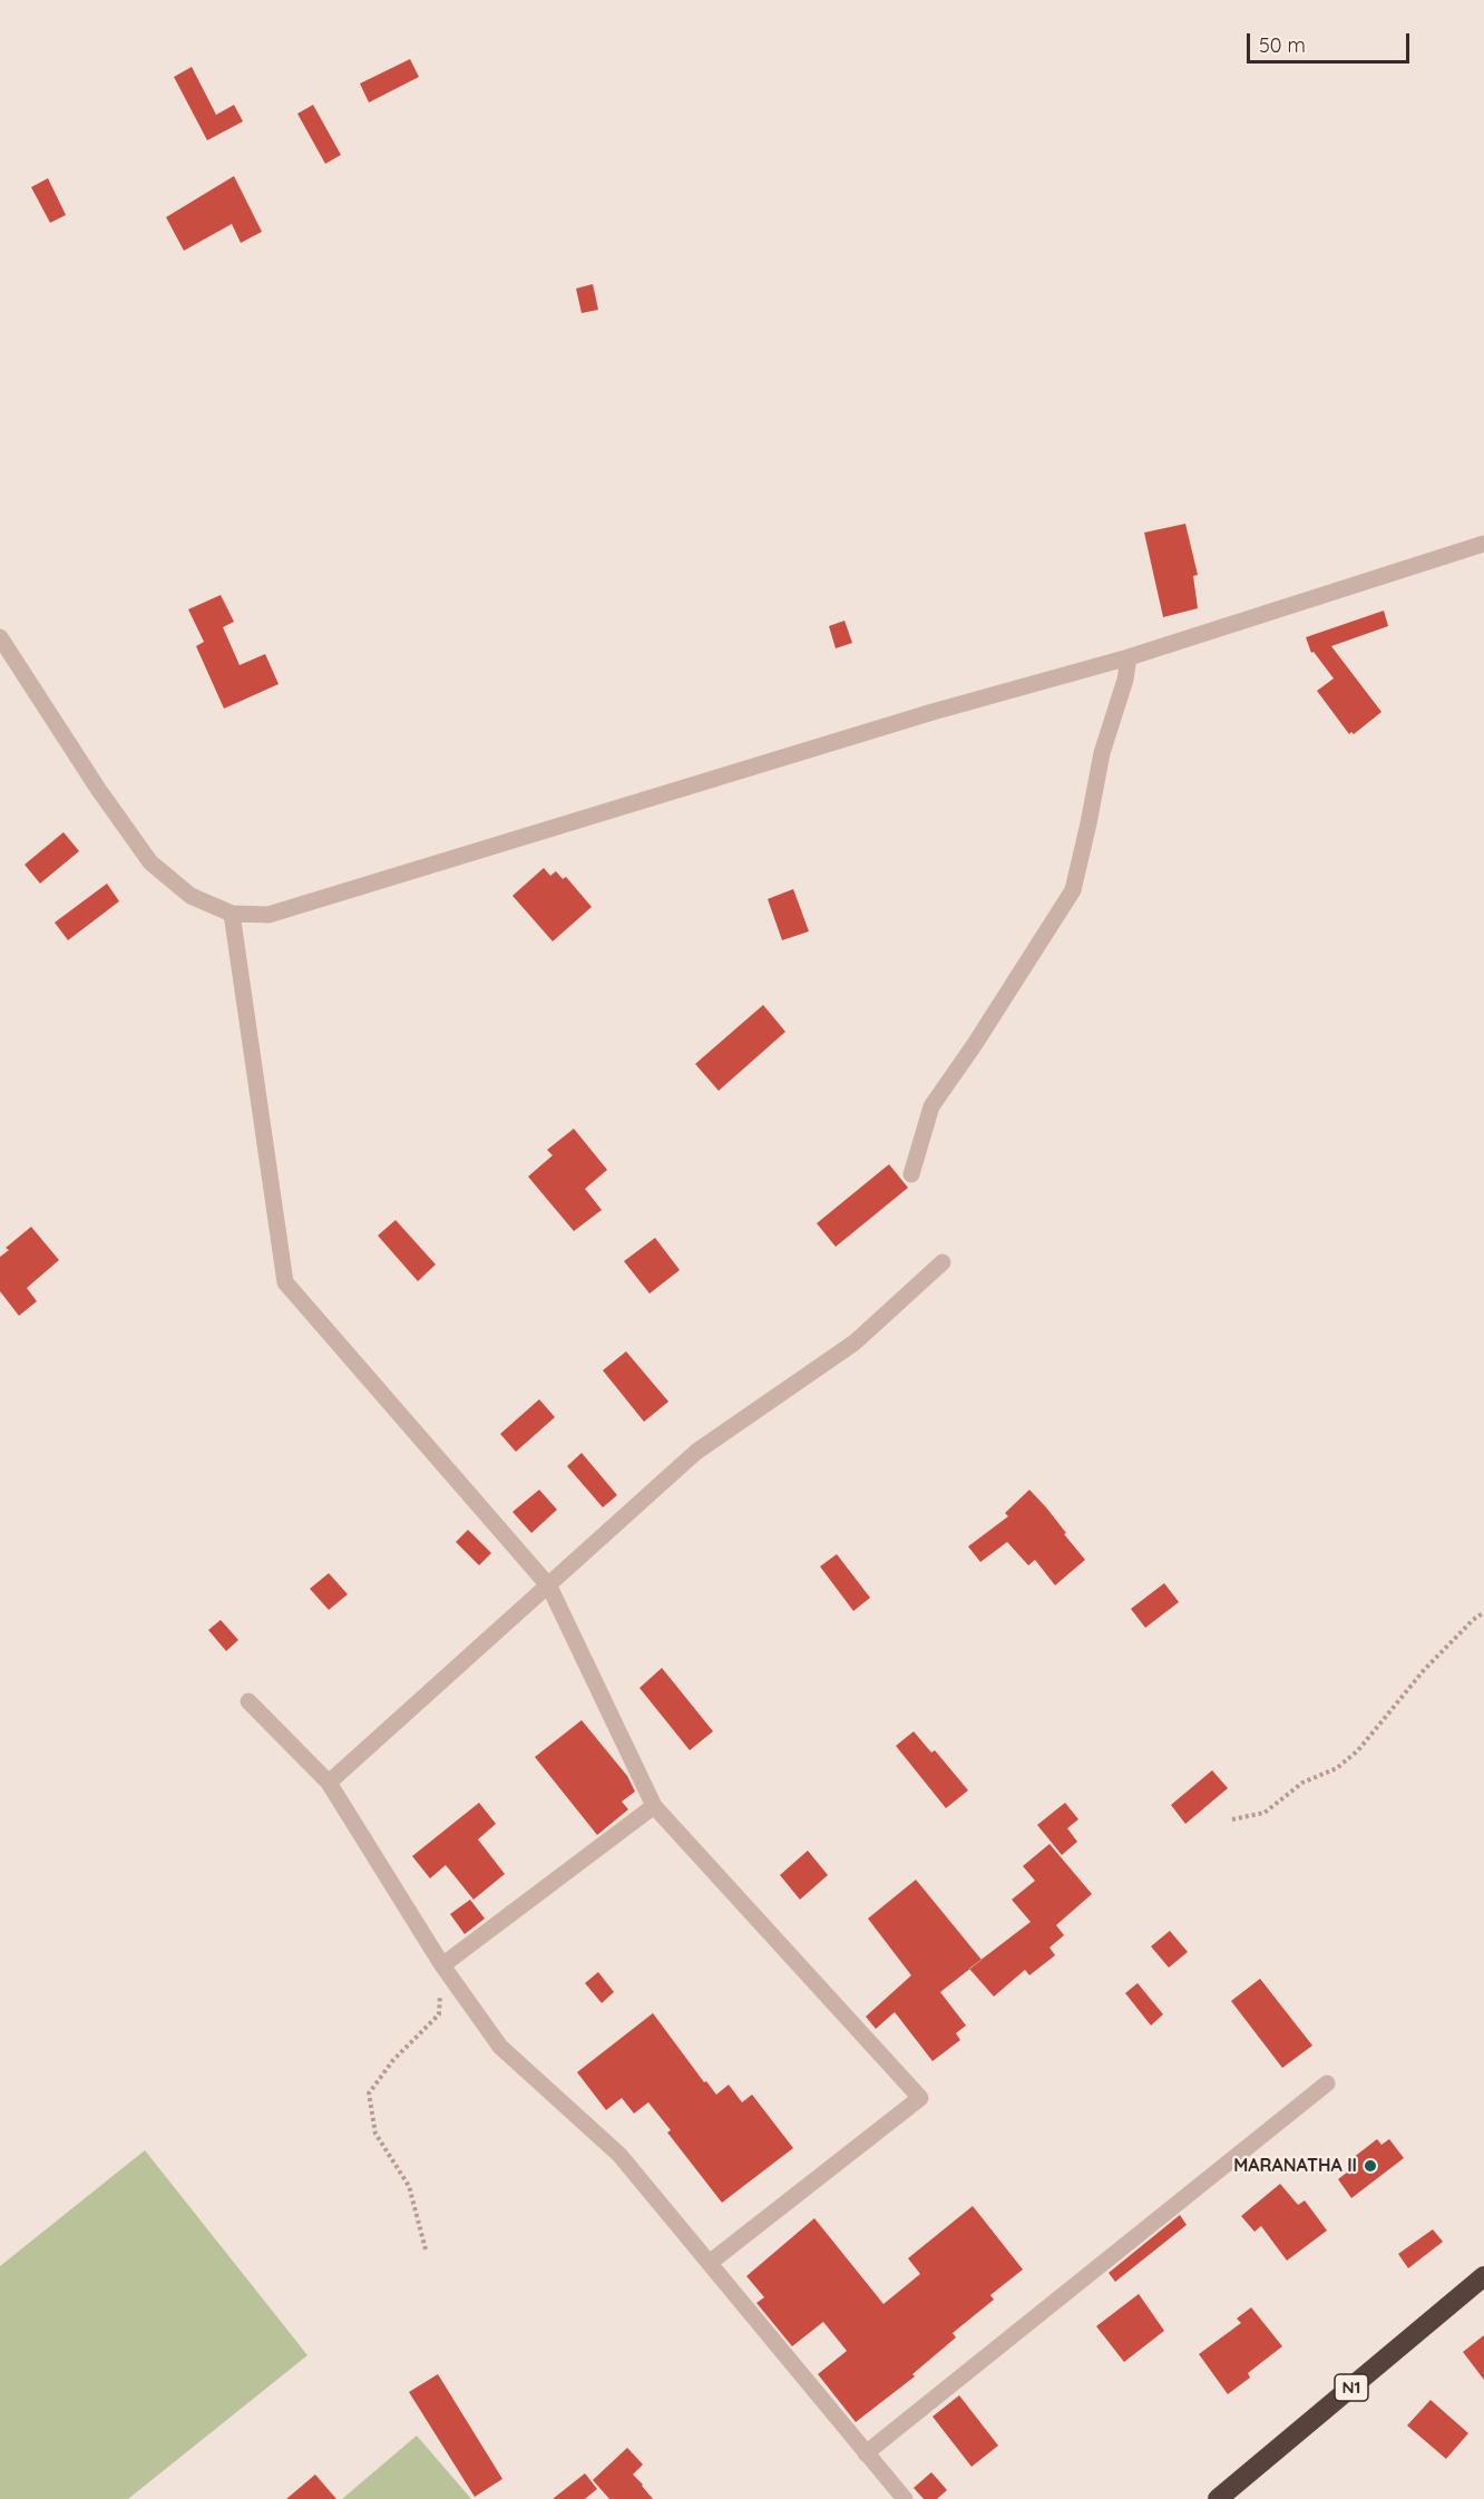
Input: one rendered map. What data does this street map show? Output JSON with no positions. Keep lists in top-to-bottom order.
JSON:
{
  "streets": {
    "highway": ["N1"]
  },
  "places": ["MARANATHA II"],
  "scale_bar": "50 m"
}
